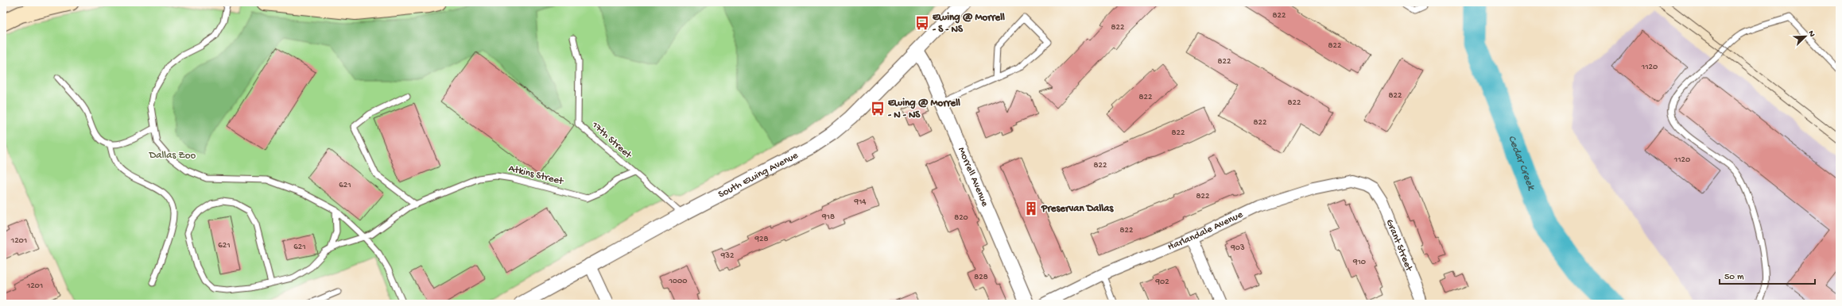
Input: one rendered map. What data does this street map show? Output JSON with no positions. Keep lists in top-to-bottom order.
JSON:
{
  "streets": {
    "street": [
      "South Ewing Avenue",
      "Morrell Avenue",
      "Harlandale Avenue",
      "Grant Street"
    ],
    "lane": ["17th Street", "Atkins Street"]
  },
  "crossings": [
    ["17th Street", "South Ewing Avenue"],
    ["17th Street", "Atkins Street"],
    ["South Ewing Avenue", "Morrell Avenue"],
    ["Harlandale Avenue", "Grant Street"]
  ],
  "water": ["Cedar Creek"],
  "parks": ["Dallas Zoo"],
  "places": {
    "bus stop": ["Ewing @ Morrell - S - NS", "Ewing @ Morrell - N - NS"],
    "building": ["Preservan Dallas"]
  },
  "house_numbers": [
    "822",
    "822",
    "822",
    "822",
    "1120",
    "822",
    "822",
    "822",
    "822",
    "822",
    "1120",
    "822",
    "621",
    "822",
    "914",
    "918",
    "820",
    "822",
    "928",
    "1201",
    "621",
    "621",
    "903",
    "932",
    "910",
    "828",
    "1000",
    "902",
    "1201"
  ],
  "scale_bar": "50 m",
  "north": "top right"
}
